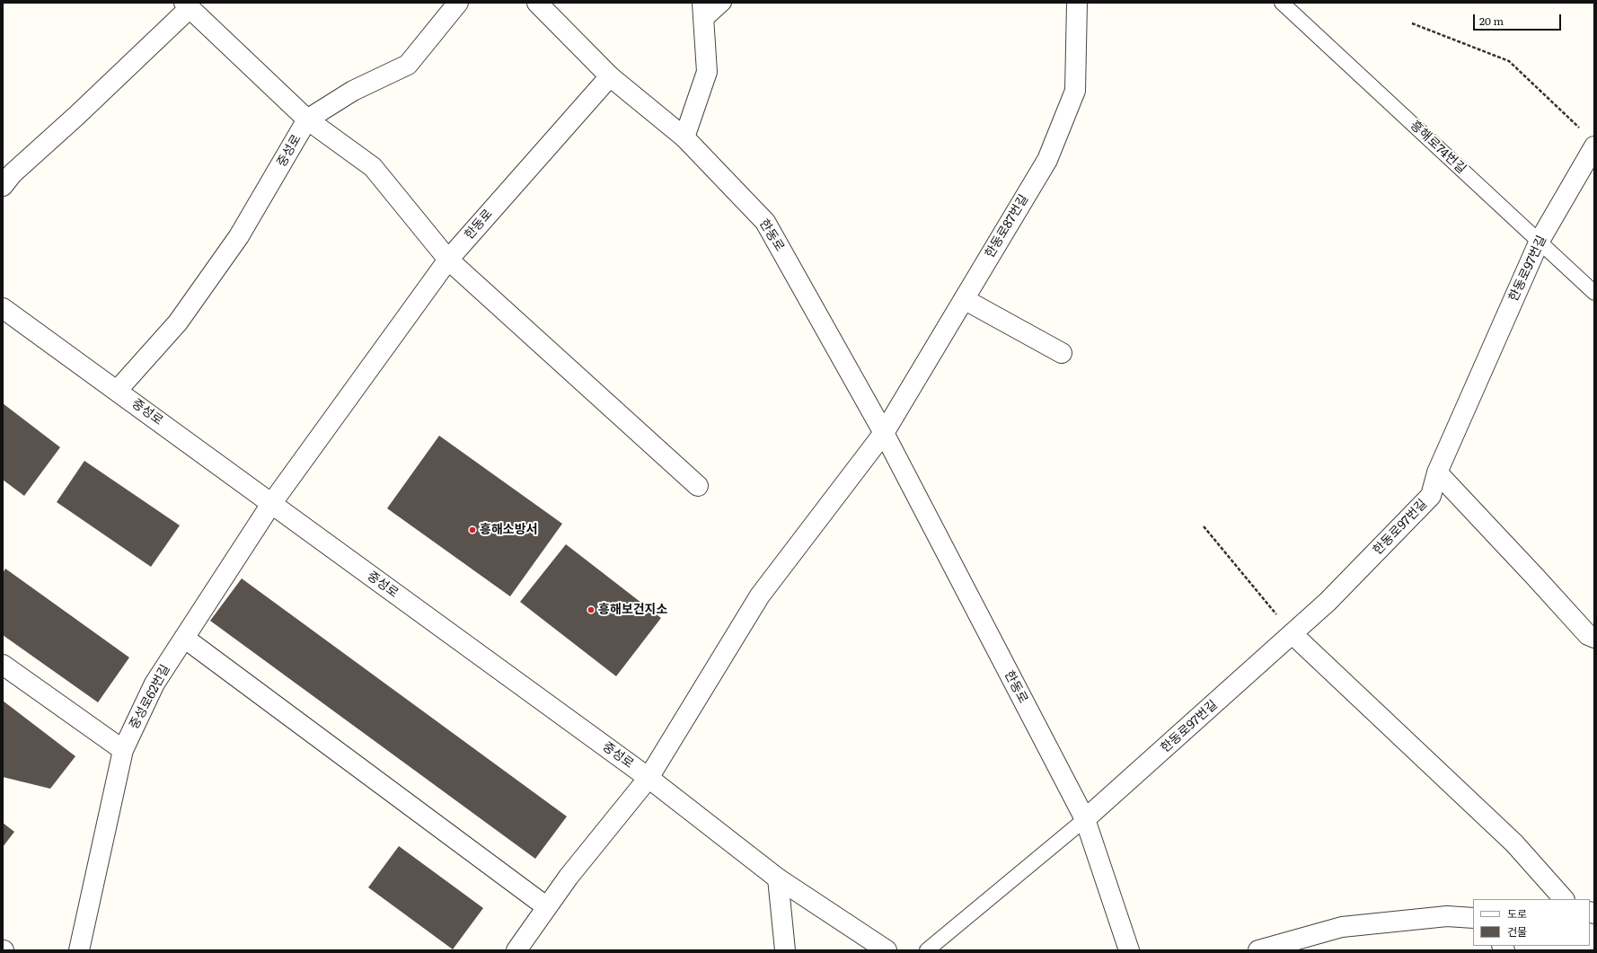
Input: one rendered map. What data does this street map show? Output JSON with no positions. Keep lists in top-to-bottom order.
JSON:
{
  "streets": {
    "street": [
      "중성로",
      "한동로",
      "한동로87번길",
      "한동로97번길",
      "중성로62번길"
    ],
    "lane": ["흥해로74번길"]
  },
  "crossings": [
    ["흥해로74번길", "한동로97번길"],
    ["중성로", "한동로"],
    ["중성로", "중성로62번길"],
    ["한동로", "한동로87번길"],
    ["한동로", "한동로97번길"],
    ["한동로", "중성로62번길"]
  ],
  "places": ["흥해소방서", "흥해보건지소"],
  "legend": ["도로", "건물"],
  "scale_bar": "20 m"
}
